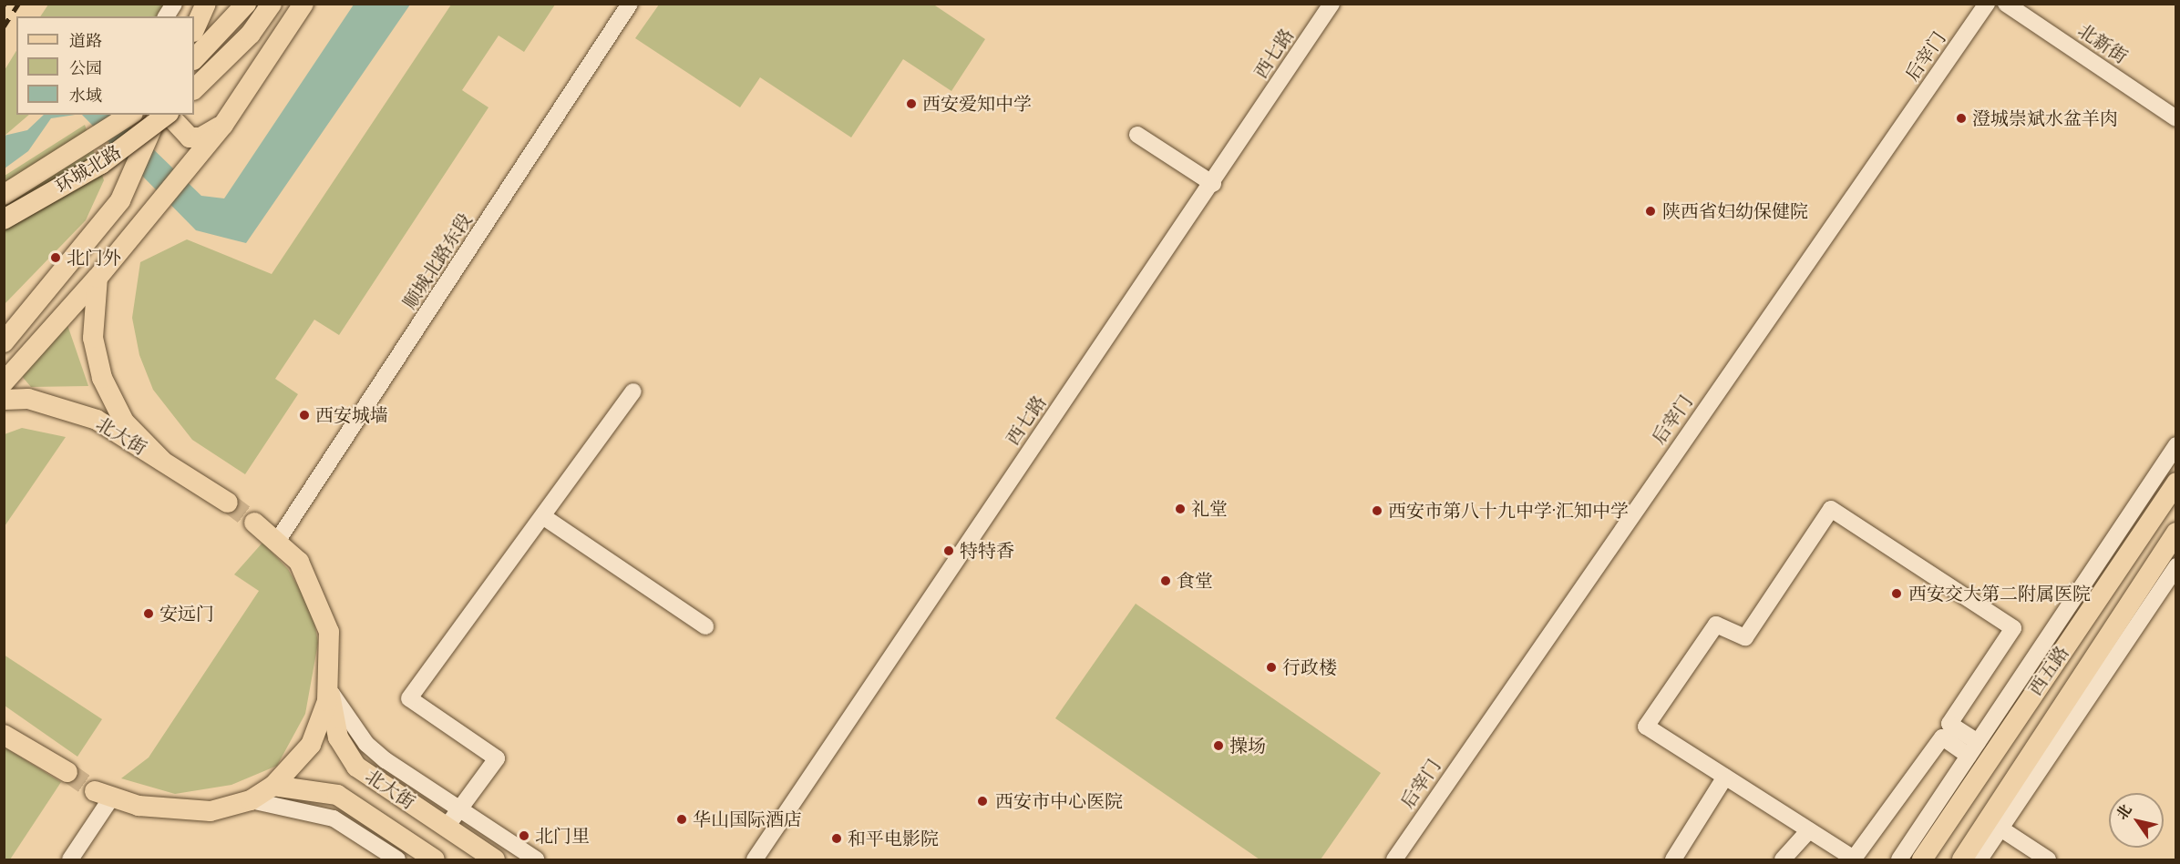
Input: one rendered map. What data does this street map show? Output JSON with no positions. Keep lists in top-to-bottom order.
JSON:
{
  "streets": {
    "main road": ["环城北路", "北大街", "西五路"],
    "street": [
      "北新街",
      "西七路",
      "后宰门",
      "顺城北路东段"
    ]
  },
  "crossings": [
    ["顺城北路东段", "北大街"]
  ],
  "places": [
    "西安爱知中学",
    "澄城崇斌水盆羊肉",
    "陕西省妇幼保健院",
    "北门外",
    "西安城墙",
    "礼堂",
    "西安市第八十九中学·汇知中学",
    "特特香",
    "食堂",
    "西安交大第二附属医院",
    "安远门",
    "行政楼",
    "操场",
    "西安市中心医院",
    "华山国际酒店",
    "北门里",
    "和平电影院"
  ],
  "legend": ["道路", "公园", "水域"],
  "north": "top left"
}
